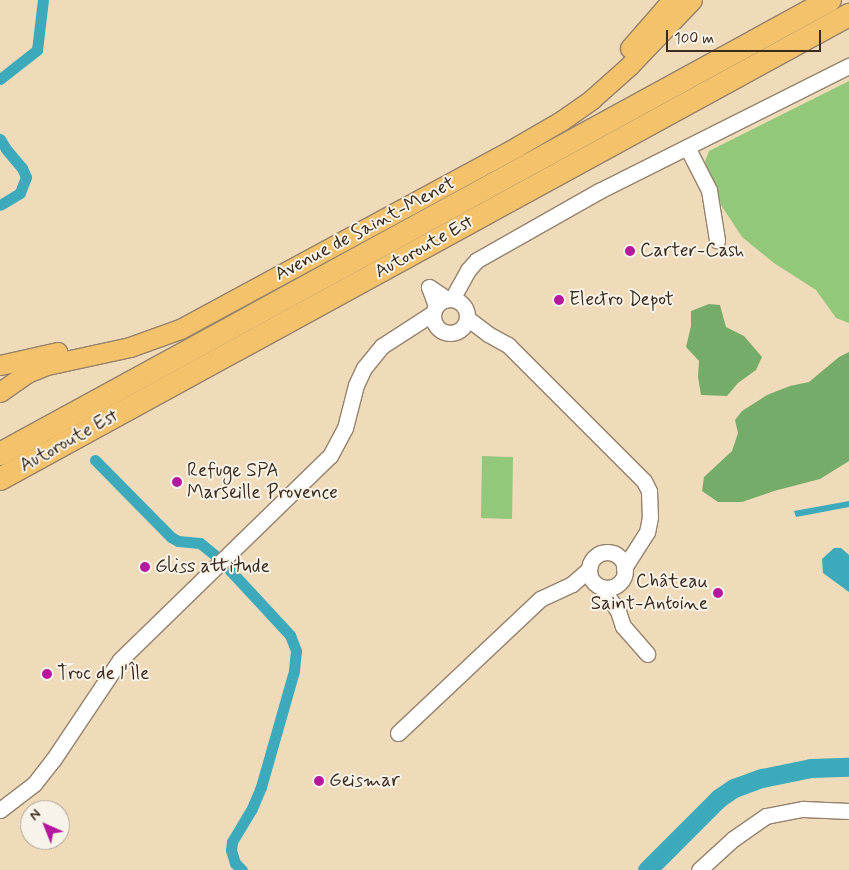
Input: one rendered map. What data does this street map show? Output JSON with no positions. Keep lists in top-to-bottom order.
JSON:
{
  "streets": {
    "highway": ["Autoroute Est"],
    "main road": ["Avenue de Saint-Menet"]
  },
  "places": [
    "Carter-Cash",
    "Electro Depot",
    "Refuge SPA Marseille Provence",
    "Gliss attitude",
    "Château Saint-Antoine",
    "Troc de l'Île",
    "Geismar"
  ],
  "scale_bar": "100 m",
  "north": "top left"
}
